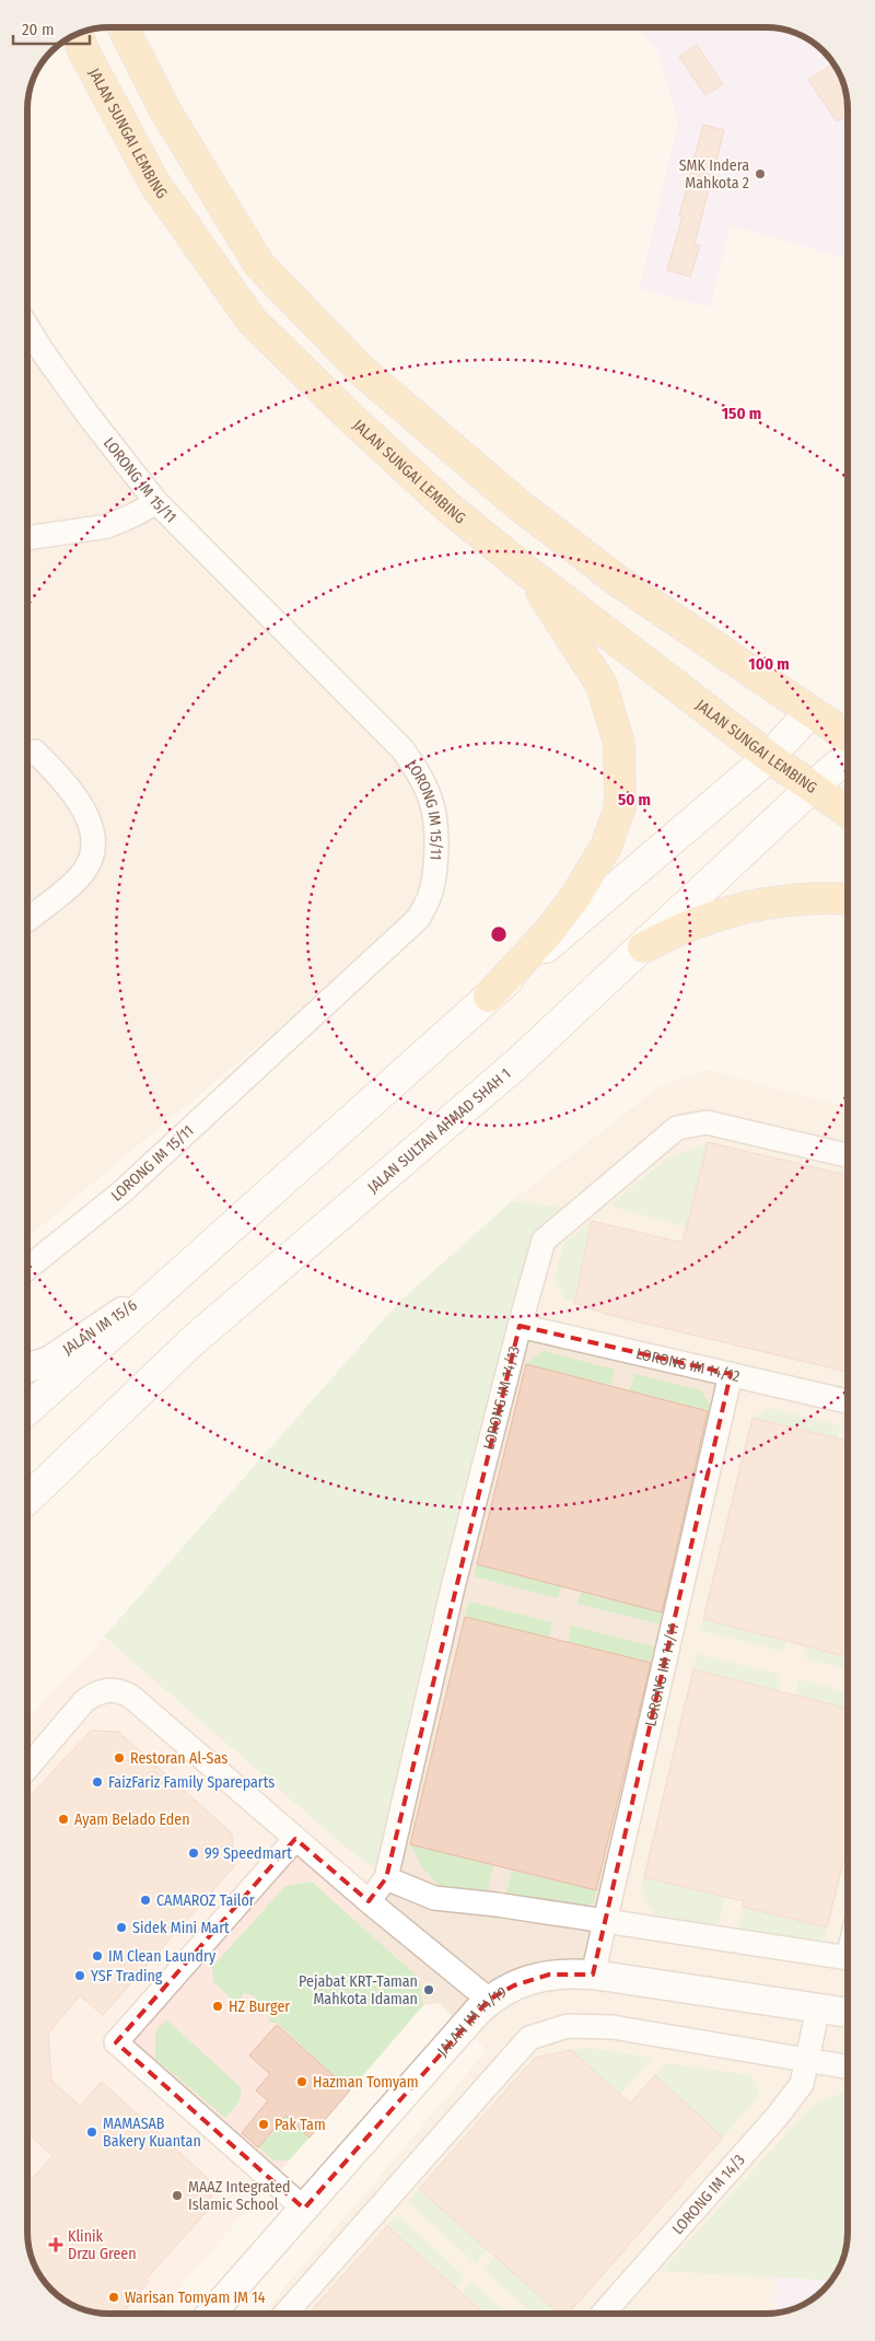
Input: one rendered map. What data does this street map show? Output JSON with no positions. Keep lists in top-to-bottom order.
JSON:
{
  "streets": {
    "main road": ["JALAN SUNGAI LEMBING", "JALAN SULTAN AHMAD SHAH 1"],
    "street": [
      "LORONG IM 15/11",
      "JALAN IM 15/6",
      "LORONG IM 14/12",
      "LORONG IM 14/13",
      "LORONG IM 14/11",
      "JALAN IM 14/19",
      "LORONG IM 14/3"
    ]
  },
  "crossings": [
    ["JALAN SUNGAI LEMBING", "JALAN SULTAN AHMAD SHAH 1"],
    ["LORONG IM 14/12", "LORONG IM 14/13"],
    ["LORONG IM 14/12", "LORONG IM 14/11"],
    ["LORONG IM 14/11", "JALAN IM 14/19"],
    ["JALAN IM 14/19", "LORONG IM 14/3"]
  ],
  "places": {
    "other": [
      "SMK Indera Mahkota 2",
      "Restoran Al-Sas",
      "FaizFariz Family Spareparts",
      "Ayam Belado Eden",
      "99 Speedmart",
      "CAMAROZ Tailor",
      "Sidek Mini Mart",
      "IM Clean Laundry",
      "YSF Trading",
      "Pejabat KRT-Taman Mahkota Idaman",
      "HZ Burger",
      "Hazman Tomyam",
      "Pak Tam",
      "MAMASAB Bakery Kuantan",
      "MAAZ Integrated Islamic School",
      "Warisan Tomyam IM 14"
    ],
    "health": ["Klinik Drzu Green"]
  },
  "scale_bar": "20 m",
  "rings": ["150 m", "100 m", "50 m"]
}
